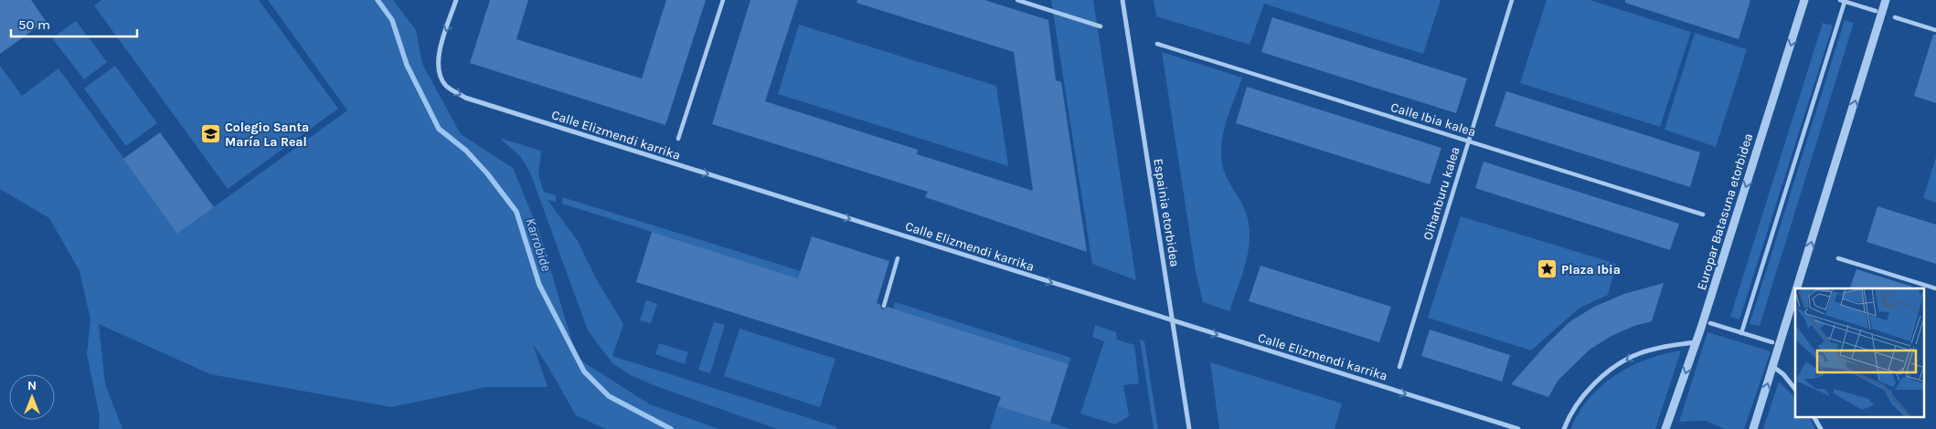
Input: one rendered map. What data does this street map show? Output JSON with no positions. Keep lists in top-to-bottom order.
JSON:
{
  "streets": {
    "street": [
      "Calle Ibia kalea",
      "Calle Elizmendi karrika",
      "Oihanburu kalea",
      "Europar Batasuna etorbidea",
      "Espainia etorbidea"
    ]
  },
  "crossings": [
    ["Calle Ibia kalea", "Oihanburu kalea"],
    ["Calle Elizmendi karrika", "Espainia etorbidea"]
  ],
  "one_way": ["Calle Elizmendi karrika"],
  "water": ["Karrobide"],
  "places": {
    "school or university": ["Colegio Santa María La Real"],
    "place": ["Plaza Ibia"]
  },
  "scale_bar": "50 m",
  "north": "top"
}
